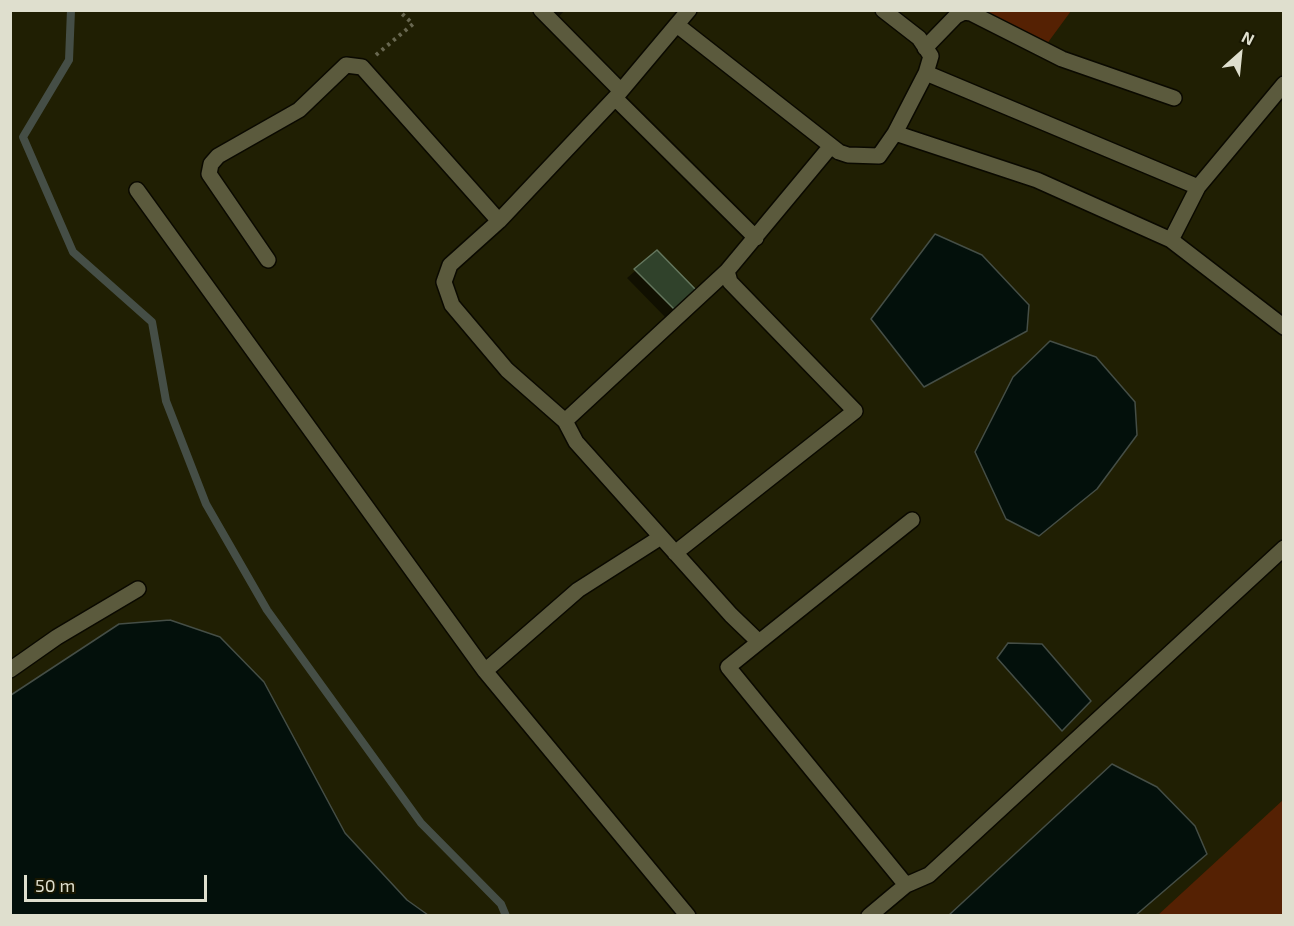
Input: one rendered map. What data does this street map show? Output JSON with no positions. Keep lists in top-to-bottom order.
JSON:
{
  "scale_bar": "50 m",
  "north": "top right"
}
